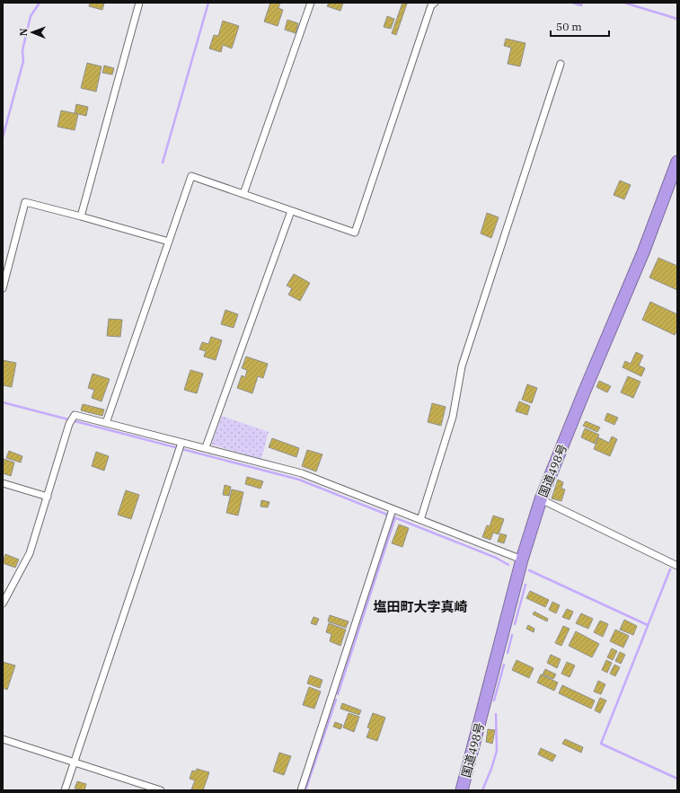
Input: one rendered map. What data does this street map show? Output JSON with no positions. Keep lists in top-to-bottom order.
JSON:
{
  "streets": {
    "highway": ["国道498号"]
  },
  "districts": ["塩田町大字真崎"],
  "scale_bar": "50 m",
  "north": "left"
}
